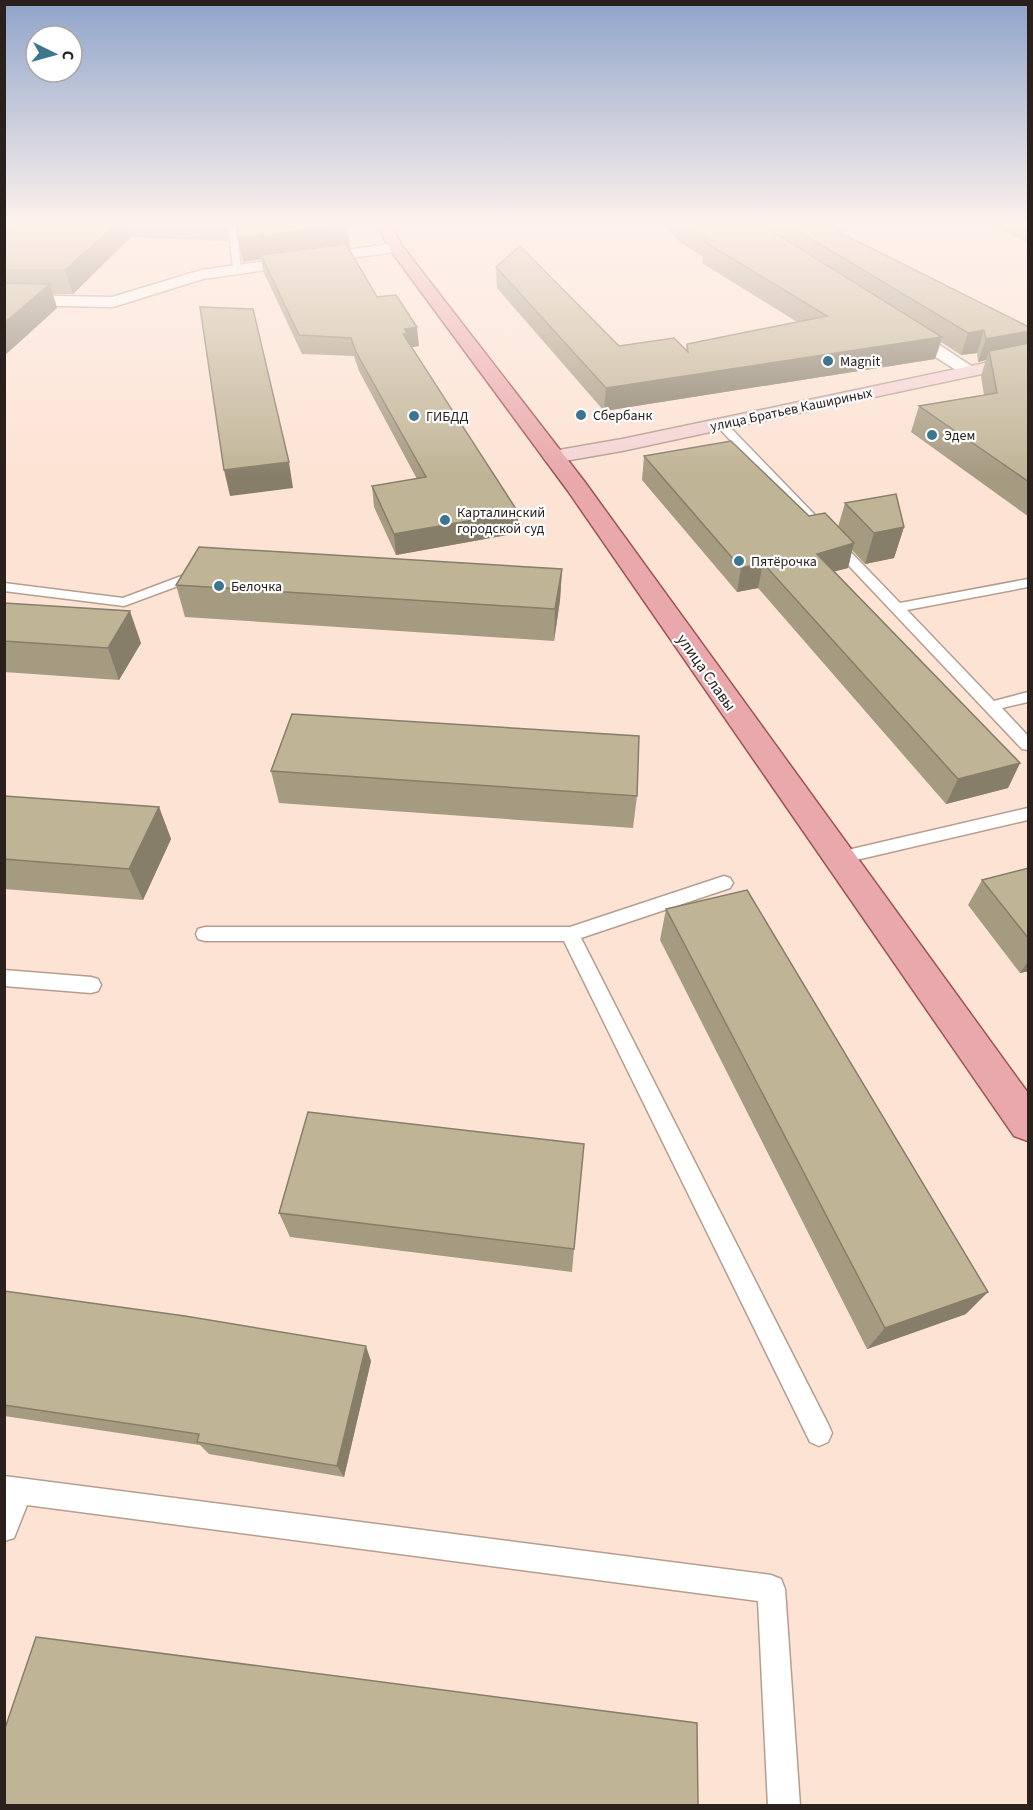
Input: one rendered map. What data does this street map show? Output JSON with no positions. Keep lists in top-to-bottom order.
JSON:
{
  "streets": {
    "main road": ["улица Братьев Кашириных", "улица Славы"]
  },
  "crossings": [
    ["улица Братьев Кашириных", "улица Славы"]
  ],
  "places": [
    "Magnit",
    "Сбербанк",
    "ГИБДД",
    "Эдем",
    "Карталинский городской суд",
    "Пятёрочка",
    "Белочка"
  ],
  "north": "right"
}
